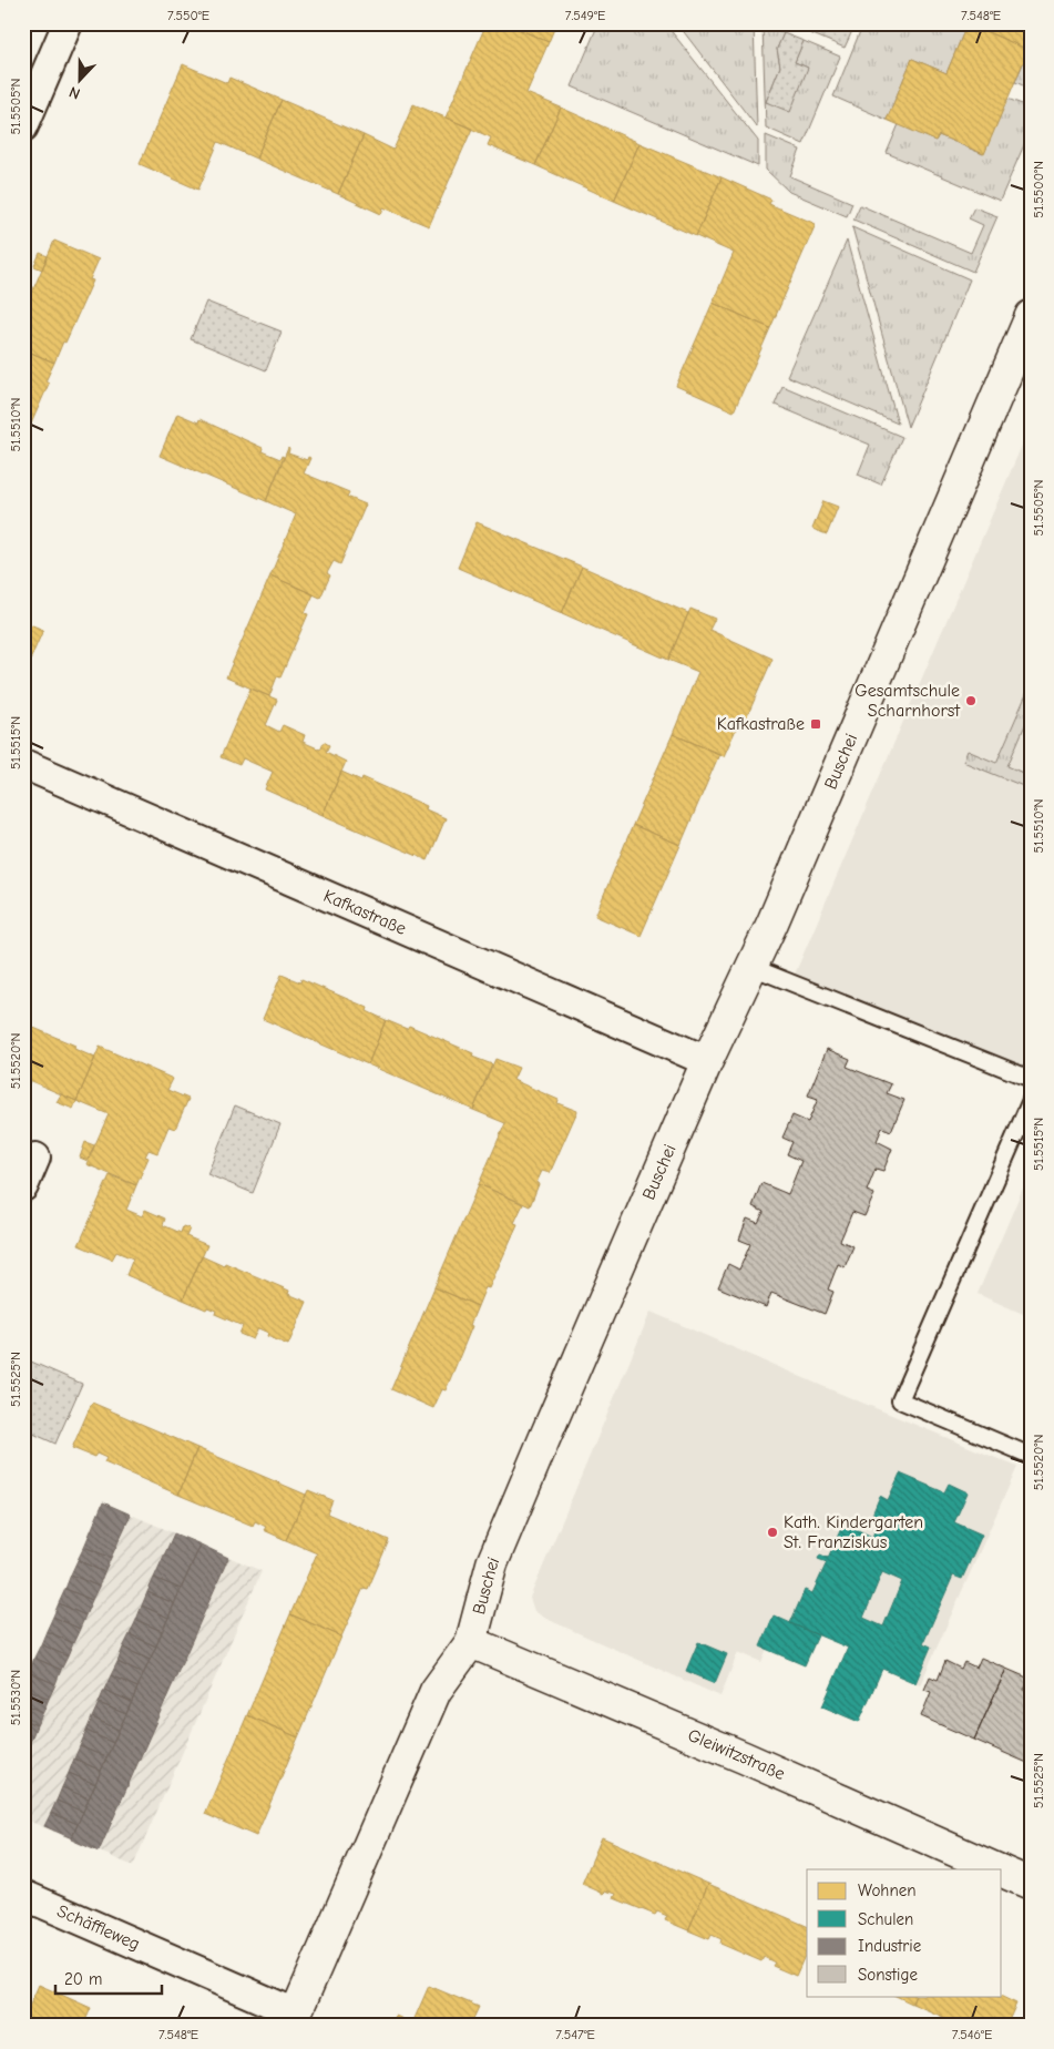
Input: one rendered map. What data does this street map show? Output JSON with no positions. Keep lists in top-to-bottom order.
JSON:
{
  "streets": {
    "street": [
      "Buschei",
      "Kafkastraße",
      "Gleiwitzstraße",
      "Schäffleweg"
    ]
  },
  "crossings": [
    ["Buschei", "Kafkastraße"],
    ["Buschei", "Gleiwitzstraße"],
    ["Buschei", "Schäffleweg"]
  ],
  "places": {
    "other": ["Gesamtschule Scharnhorst", "Kath. Kindergarten St. Franziskus"],
    "transit": ["Kafkastraße"]
  },
  "legend": [
    "Wohnen",
    "Schulen",
    "Industrie",
    "Sonstige"
  ],
  "scale_bar": "20 m",
  "north": "bottom",
  "coordinates": [
    "7.550°E",
    "7.549°E",
    "7.548°E",
    "51.5505°N",
    "51.5500°N",
    "51.5510°N",
    "51.5515°N",
    "51.5520°N",
    "51.5525°N",
    "51.5530°N",
    "7.547°E",
    "7.546°E"
  ]
}
